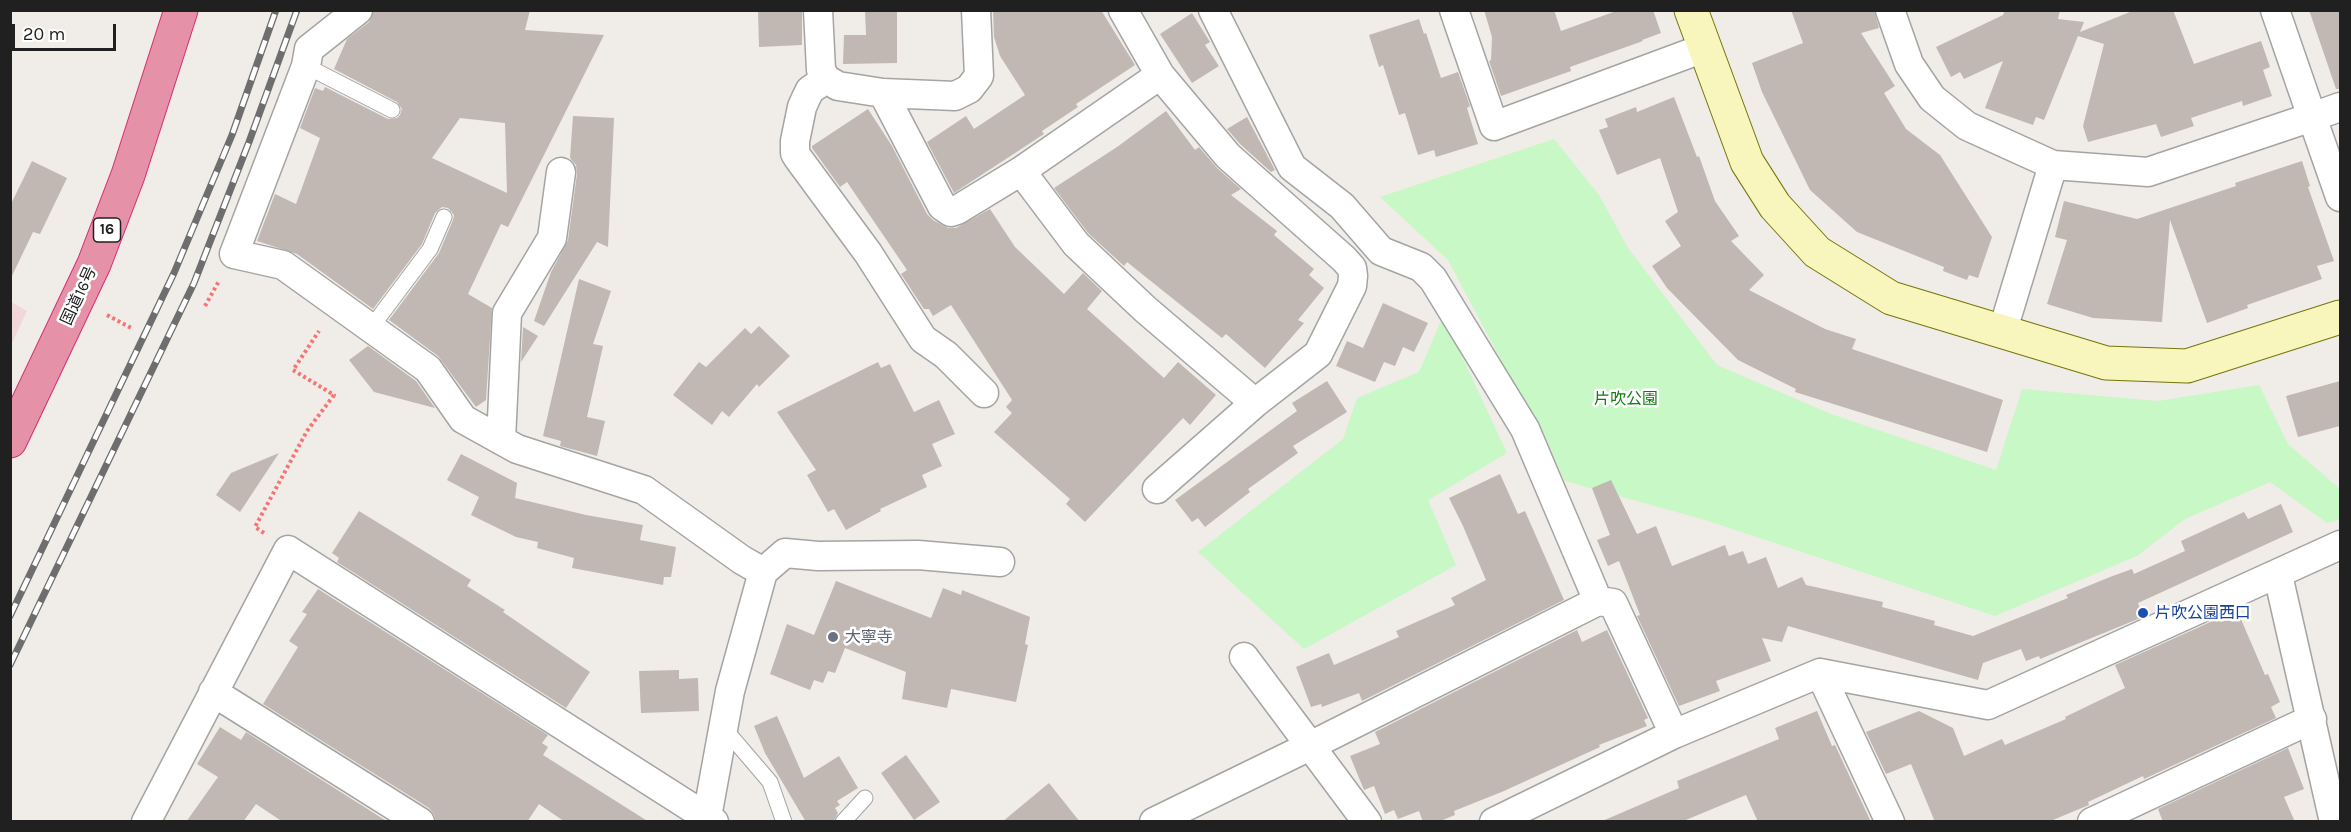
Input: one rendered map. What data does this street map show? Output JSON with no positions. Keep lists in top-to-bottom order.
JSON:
{
  "streets": {
    "highway": ["16", "国道16号"]
  },
  "parks": ["片吹公園"],
  "places": ["片吹公園西口", "大寧寺"],
  "scale_bar": "20 m"
}
